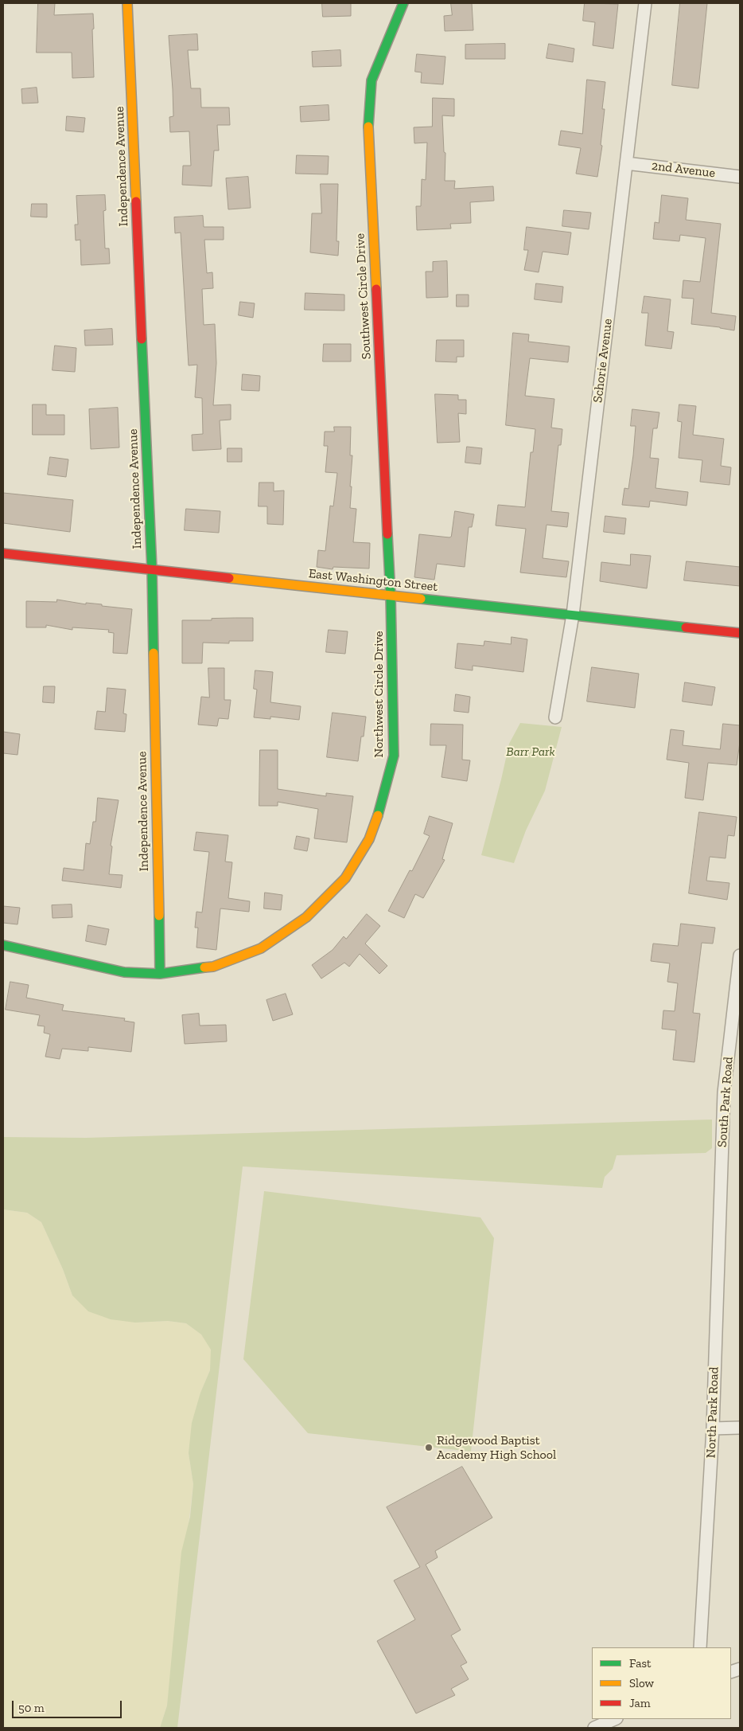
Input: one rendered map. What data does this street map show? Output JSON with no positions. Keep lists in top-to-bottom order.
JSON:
{
  "streets": {
    "street": [
      "Independence Avenue",
      "2nd Avenue",
      "Southwest Circle Drive",
      "Schorie Avenue",
      "East Washington Street",
      "Northwest Circle Drive",
      "South Park Road",
      "North Park Road"
    ]
  },
  "crossings": [
    ["Independence Avenue", "East Washington Street"],
    ["Independence Avenue", "Northwest Circle Drive"],
    ["2nd Avenue", "Schorie Avenue"],
    ["Southwest Circle Drive", "East Washington Street"],
    ["Southwest Circle Drive", "Northwest Circle Drive"],
    ["Schorie Avenue", "East Washington Street"],
    ["East Washington Street", "Northwest Circle Drive"],
    ["South Park Road", "North Park Road"]
  ],
  "parks": ["Barr Park"],
  "places": ["Ridgewood Baptist Academy High School"],
  "legend": ["Fast", "Slow", "Jam"],
  "scale_bar": "50 m"
}
